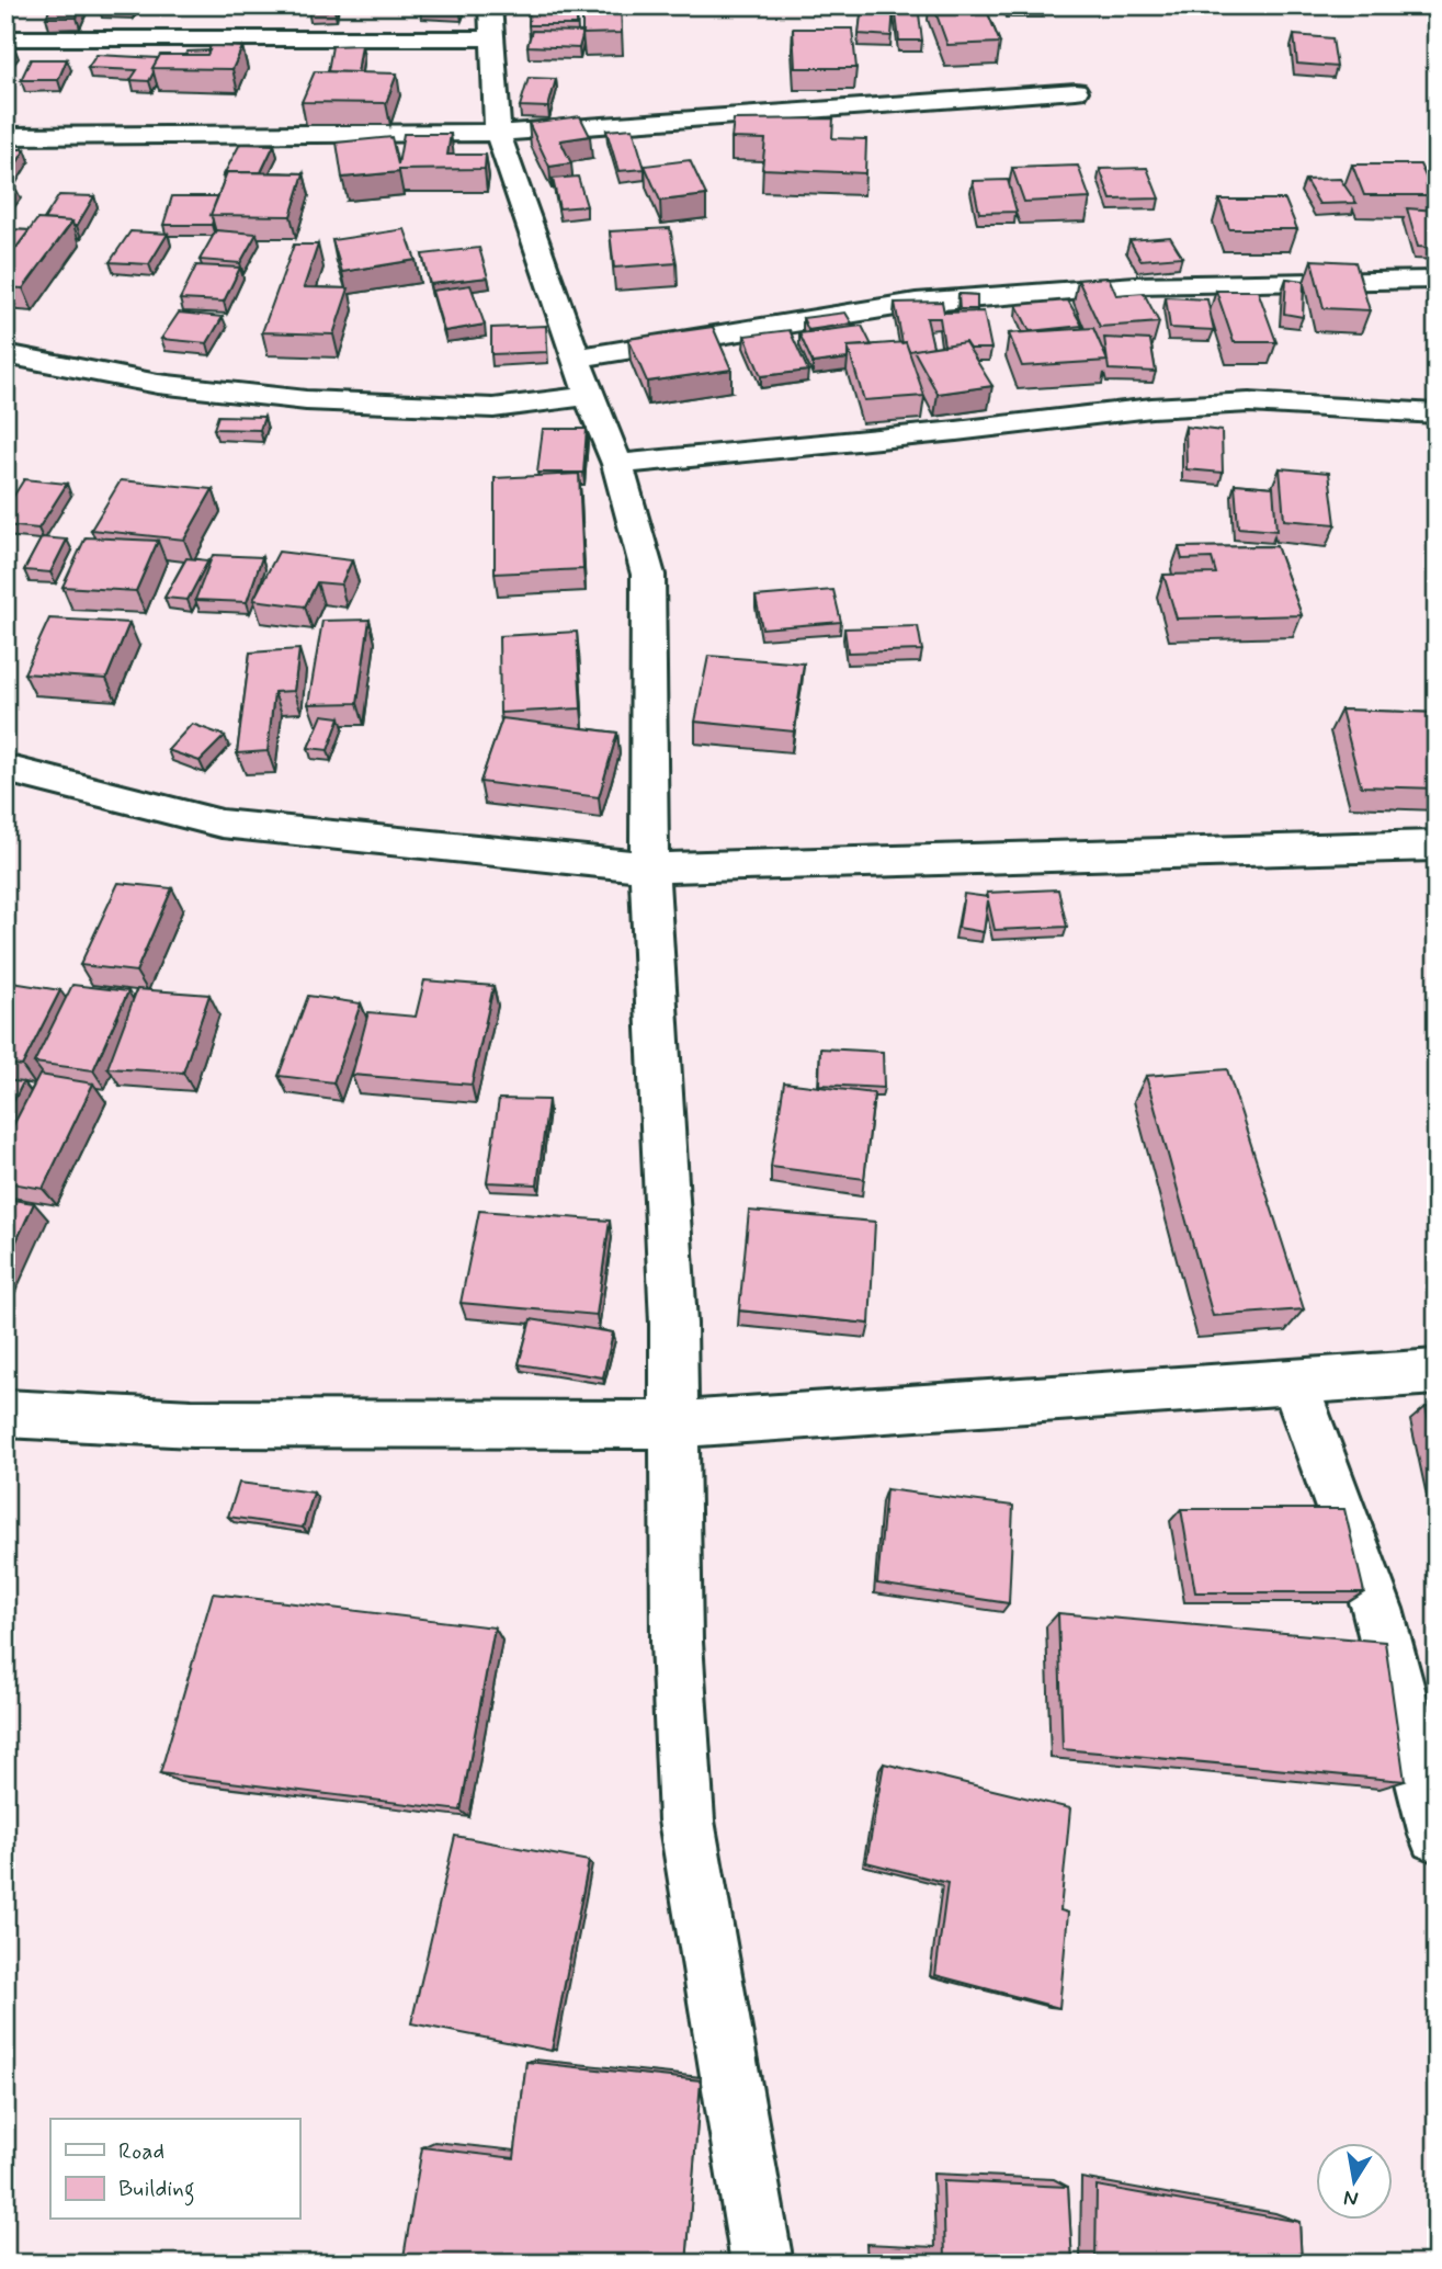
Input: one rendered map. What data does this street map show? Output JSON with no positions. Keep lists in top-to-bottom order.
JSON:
{
  "legend": ["Road", "Building"],
  "north": "bottom"
}
